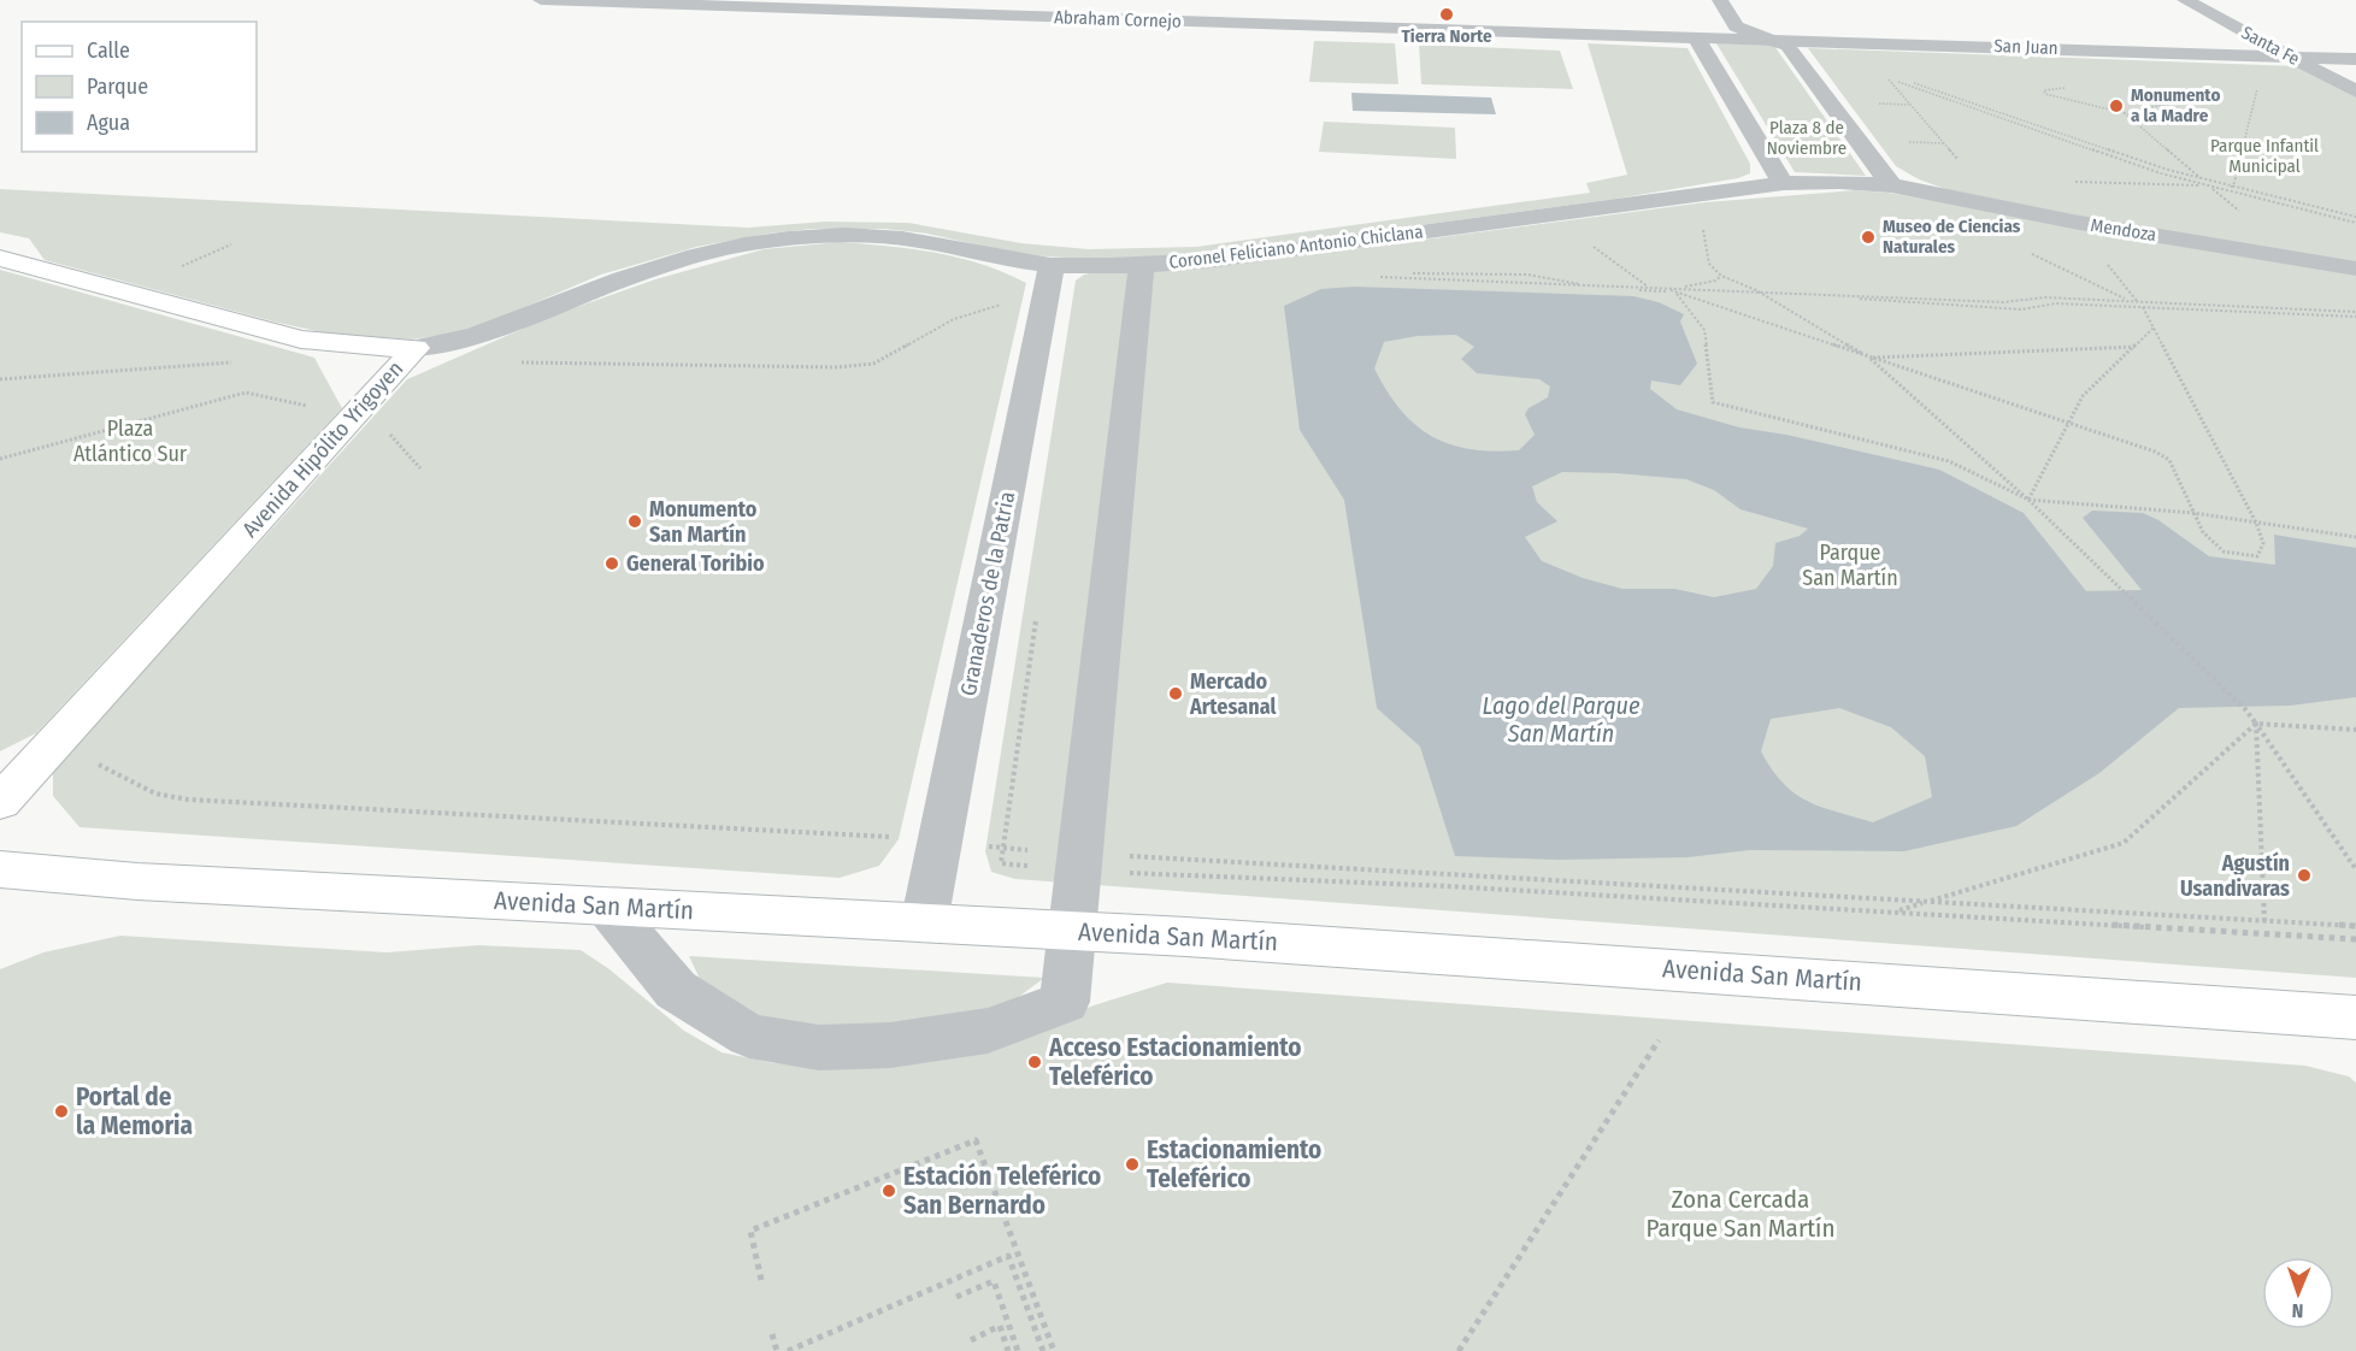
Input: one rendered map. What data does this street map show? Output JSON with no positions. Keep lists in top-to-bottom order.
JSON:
{
  "streets": {
    "main road": ["Avenida Hipólito Yrigoyen", "Avenida San Martín"],
    "street": [
      "Abraham Cornejo",
      "Santa Fe",
      "San Juan",
      "Mendoza",
      "Coronel Feliciano Antonio Chiclana",
      "Granaderos de la Patria"
    ]
  },
  "crossings": [
    ["Abraham Cornejo", "San Juan"],
    ["Santa Fe", "San Juan"],
    ["Mendoza", "Coronel Feliciano Antonio Chiclana"],
    ["Coronel Feliciano Antonio Chiclana", "Avenida Hipólito Yrigoyen"],
    ["Coronel Feliciano Antonio Chiclana", "Granaderos de la Patria"],
    ["Granaderos de la Patria", "Avenida San Martín"]
  ],
  "water": ["Lago del Parque San Martín"],
  "parks": [
    "Plaza 8 de Noviembre",
    "Parque Infantil Municipal",
    "Plaza Atlántico Sur",
    "Parque San Martín",
    "Zona Cercada Parque San Martín"
  ],
  "places": [
    "Tierra Norte",
    "Monumento a la Madre",
    "Museo de Ciencias Naturales",
    "Monumento San Martín",
    "General Toribio",
    "Mercado Artesanal",
    "Agustín Usandivaras",
    "Acceso Estacionamiento Teleférico",
    "Portal de la Memoria",
    "Estacionamiento Teleférico",
    "Estación Teleférico San Bernardo"
  ],
  "legend": ["Calle", "Parque", "Agua"],
  "north": "bottom"
}
